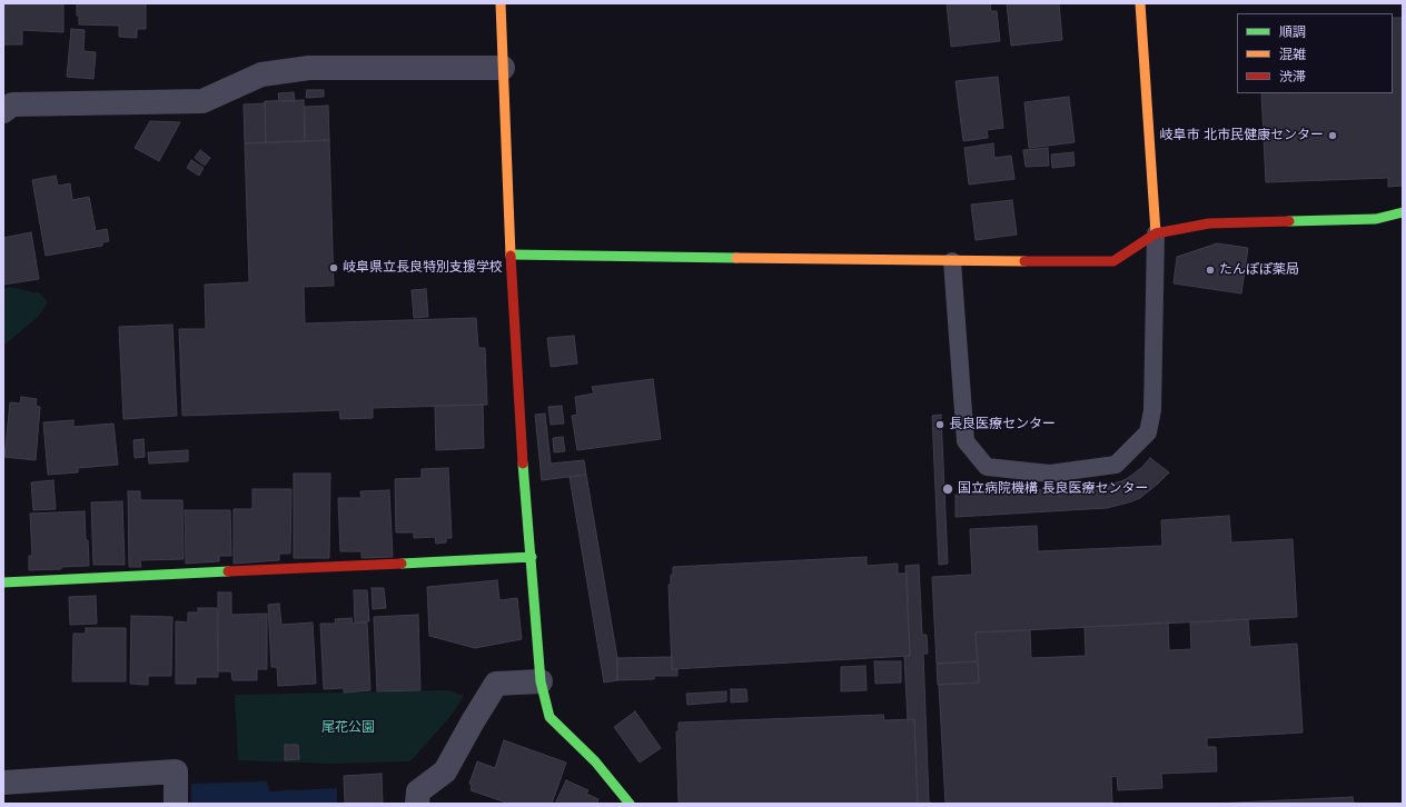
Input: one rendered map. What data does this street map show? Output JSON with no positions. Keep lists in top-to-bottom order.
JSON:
{
  "parks": ["尾花公園"],
  "places": [
    "岐阜市 北市民健康センター",
    "岐阜県立長良特別支援学校",
    "たんぽぽ薬局",
    "長良医療センター",
    "国立病院機構 長良医療センター"
  ],
  "legend": ["順調", "混雑", "渋滞"]
}
